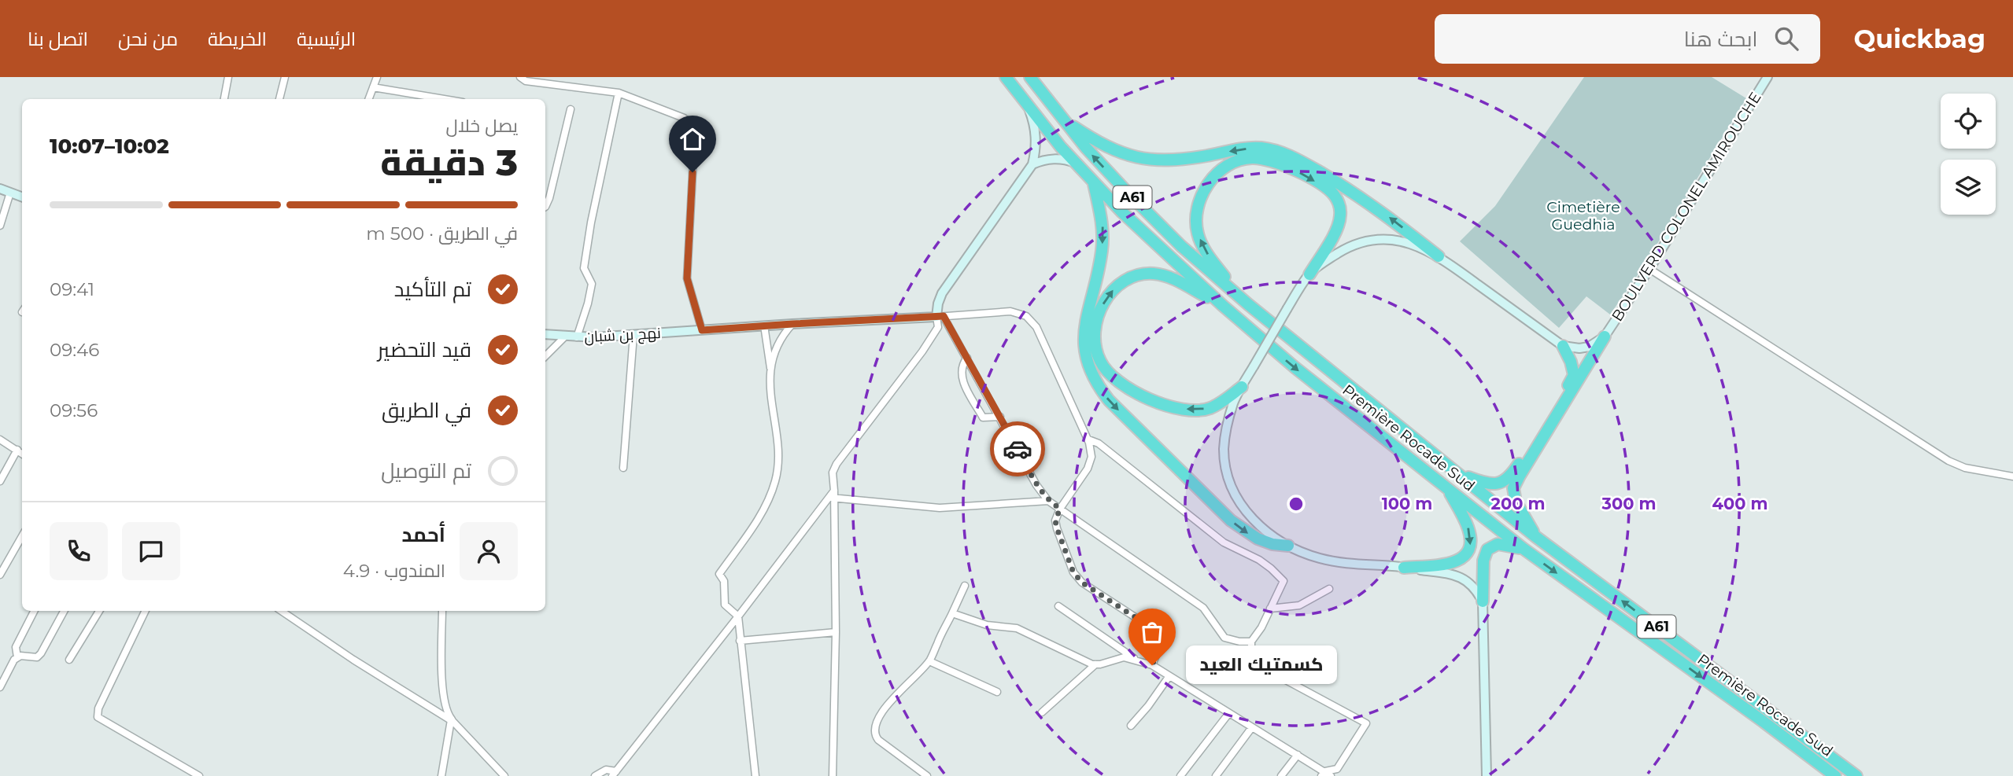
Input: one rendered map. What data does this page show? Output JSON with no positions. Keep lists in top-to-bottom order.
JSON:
{
  "streets": {
    "highway": ["A61", "Première Rocade Sud"],
    "main road": ["BOULVERD COLONEL AMIROUCHE", "نهج بن شبان"]
  },
  "parks": ["Cimetière Guedhia"],
  "places": ["كسمتيك العيد"],
  "page": {
    "header": "Quickbag",
    "search": "ابحث هنا",
    "nav": [
      "الرئيسية",
      "الخريطة",
      "من نحن",
      "اتصل بنا"
    ],
    "heading": ["3 دقيقة", "يصل خلال", "10:02–10:07"],
    "panel": ["أحمد", "المندوب · 4.9"],
    "bar": "في الطريق · 500 m",
    "list": [
      ["تم التأكيد", "09:41"],
      ["قيد التحضير", "09:46"],
      ["في الطريق", "09:56"],
      "تم التوصيل"
    ],
    "bubble": "كسمتيك العيد"
  },
  "rings": [
    "100 m",
    "200 m",
    "300 m",
    "400 m"
  ]
}
